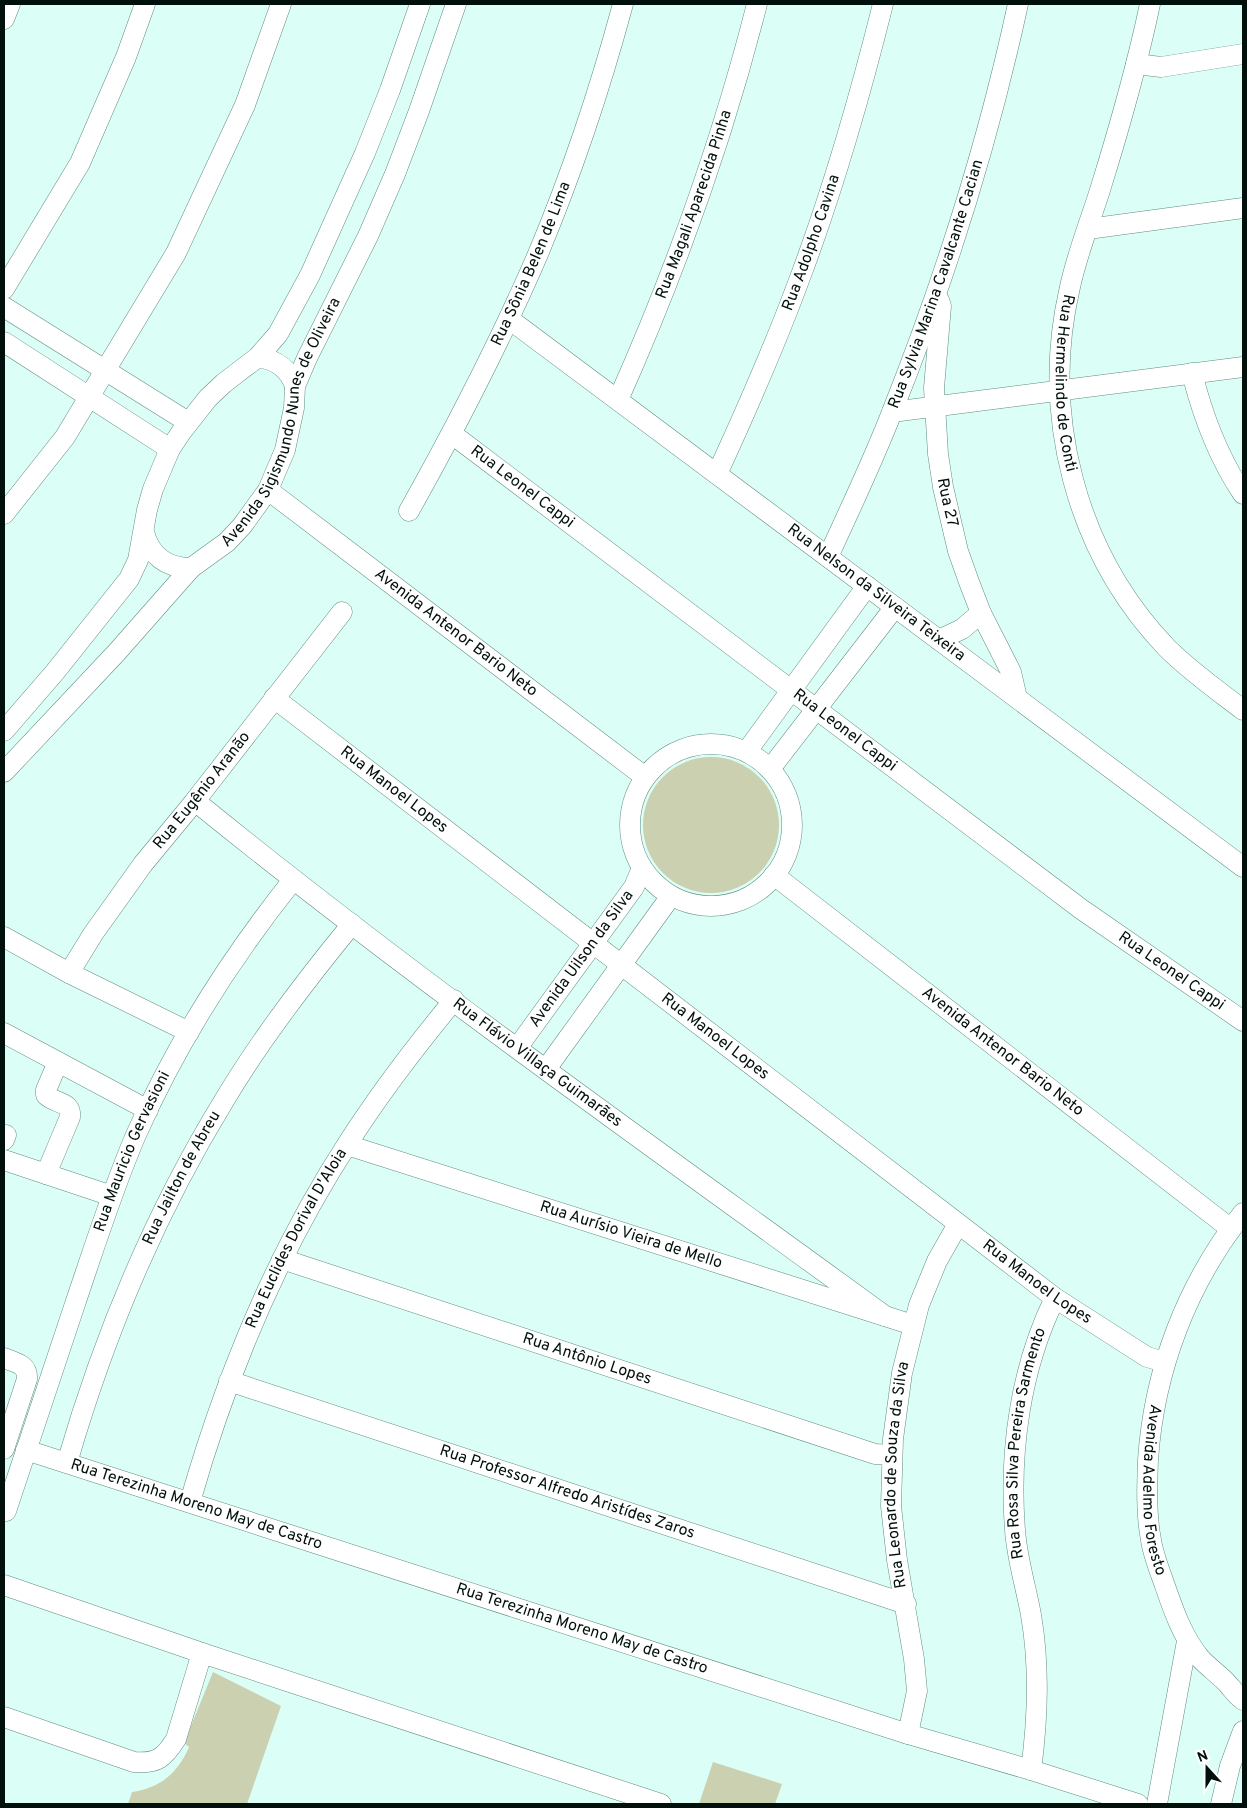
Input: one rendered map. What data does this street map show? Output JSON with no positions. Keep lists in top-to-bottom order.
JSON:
{
  "streets": {
    "street": [
      "Rua Magali Aparecida Pinha",
      "Rua Adolpho Cavina",
      "Rua Sônia Belen de Lima",
      "Rua Sylvia Marina Cavalcante Cacian",
      "Rua Hermelindo de Conti",
      "Avenida Sigismundo Nunes de Oliveira",
      "Rua Leonel Cappi",
      "Rua 27",
      "Rua Nelson da Silveira Teixeira",
      "Avenida Antenor Bario Neto",
      "Rua Eugênio Aranão",
      "Rua Manoel Lopes",
      "Avenida Uilson da Silva",
      "Rua Flávio Villaça Guimarães",
      "Rua Mauricio Gervasioni",
      "Rua Jailton de Abreu",
      "Rua Aurísio Vieira de Mello",
      "Rua Euclides Dorival D'Aloia",
      "Rua Antônio Lopes",
      "Rua Rosa Silva Pereira Sarmento",
      "Rua Leonardo de Souza da Silva",
      "Avenida Adelmo Foresto",
      "Rua Professor Alfredo Aristídes Zaros",
      "Rua Terezinha Moreno May de Castro"
    ]
  },
  "crossings": [
    ["Rua Magali Aparecida Pinha", "Rua Nelson da Silveira Teixeira"],
    ["Rua Adolpho Cavina", "Rua Nelson da Silveira Teixeira"],
    ["Rua Sônia Belen de Lima", "Rua Leonel Cappi"],
    ["Rua Sônia Belen de Lima", "Rua Nelson da Silveira Teixeira"],
    ["Rua Sylvia Marina Cavalcante Cacian", "Rua 27"],
    ["Rua Sylvia Marina Cavalcante Cacian", "Rua Nelson da Silveira Teixeira"],
    ["Avenida Sigismundo Nunes de Oliveira", "Avenida Antenor Bario Neto"],
    ["Rua 27", "Rua Nelson da Silveira Teixeira"],
    ["Avenida Antenor Bario Neto", "Avenida Uilson da Silva"],
    ["Avenida Antenor Bario Neto", "Avenida Adelmo Foresto"],
    ["Rua Eugênio Aranão", "Rua Manoel Lopes"],
    ["Rua Eugênio Aranão", "Rua Flávio Villaça Guimarães"],
    ["Rua Manoel Lopes", "Avenida Uilson da Silva"],
    ["Rua Manoel Lopes", "Rua Rosa Silva Pereira Sarmento"],
    ["Rua Manoel Lopes", "Rua Leonardo de Souza da Silva"],
    ["Rua Manoel Lopes", "Avenida Adelmo Foresto"],
    ["Avenida Uilson da Silva", "Rua Flávio Villaça Guimarães"],
    ["Rua Flávio Villaça Guimarães", "Rua Mauricio Gervasioni"],
    ["Rua Flávio Villaça Guimarães", "Rua Jailton de Abreu"],
    ["Rua Flávio Villaça Guimarães", "Rua Aurísio Vieira de Mello"],
    ["Rua Flávio Villaça Guimarães", "Rua Euclides Dorival D'Aloia"],
    ["Rua Mauricio Gervasioni", "Rua Terezinha Moreno May de Castro"],
    ["Rua Jailton de Abreu", "Rua Terezinha Moreno May de Castro"],
    ["Rua Aurísio Vieira de Mello", "Rua Euclides Dorival D'Aloia"],
    ["Rua Aurísio Vieira de Mello", "Rua Leonardo de Souza da Silva"],
    ["Rua Euclides Dorival D'Aloia", "Rua Antônio Lopes"],
    ["Rua Euclides Dorival D'Aloia", "Rua Professor Alfredo Aristídes Zaros"],
    ["Rua Euclides Dorival D'Aloia", "Rua Terezinha Moreno May de Castro"],
    ["Rua Antônio Lopes", "Rua Leonardo de Souza da Silva"],
    ["Rua Rosa Silva Pereira Sarmento", "Rua Terezinha Moreno May de Castro"],
    ["Rua Leonardo de Souza da Silva", "Rua Professor Alfredo Aristídes Zaros"],
    ["Rua Leonardo de Souza da Silva", "Rua Terezinha Moreno May de Castro"]
  ],
  "north": "top"
}
